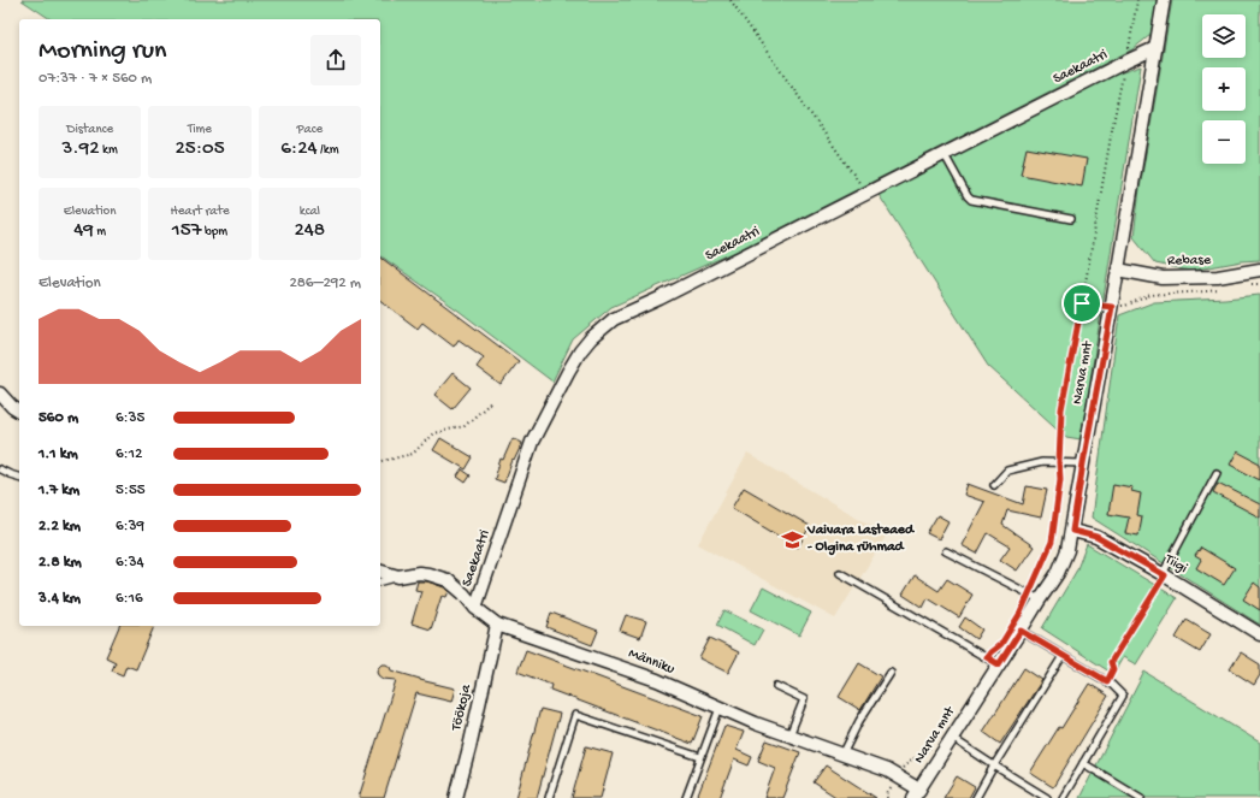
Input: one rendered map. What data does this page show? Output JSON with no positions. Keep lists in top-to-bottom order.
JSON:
{
  "streets": {
    "street": [
      "Saekaatri",
      "Rebase",
      "Narva mnt",
      "Tiigi",
      "Männiku",
      "Töökoja"
    ]
  },
  "crossings": [
    ["Saekaatri", "Narva mnt"],
    ["Saekaatri", "Männiku"],
    ["Rebase", "Narva mnt"],
    ["Narva mnt", "Tiigi"],
    ["Narva mnt", "Männiku"],
    ["Männiku", "Töökoja"]
  ],
  "places": {
    "school or university": ["Vaivara Lasteaed - Olgina rühmad"]
  },
  "page": {
    "map_buttons": ["+", "−"],
    "heading": ["Morning run", "07:37 · 7 × 560 m"],
    "stats": [
      ["Distance", "3.92 km"],
      ["Time", "25:05"],
      ["Pace", "6:24 /km"],
      ["Elevation", "49 m"],
      ["Heart rate", "157 bpm"],
      ["kcal", "248"]
    ],
    "chart": ["Elevation", "286–292 m"],
    "list": [
      {
        "name": "560 m",
        "note": "6:35"
      },
      {
        "name": "1.1 km",
        "note": "6:12"
      },
      {
        "name": "1.7 km",
        "note": "5:55"
      },
      {
        "name": "2.2 km",
        "note": "6:39"
      },
      {
        "name": "2.8 km",
        "note": "6:34"
      },
      {
        "name": "3.4 km",
        "note": "6:16"
      }
    ]
  }
}
